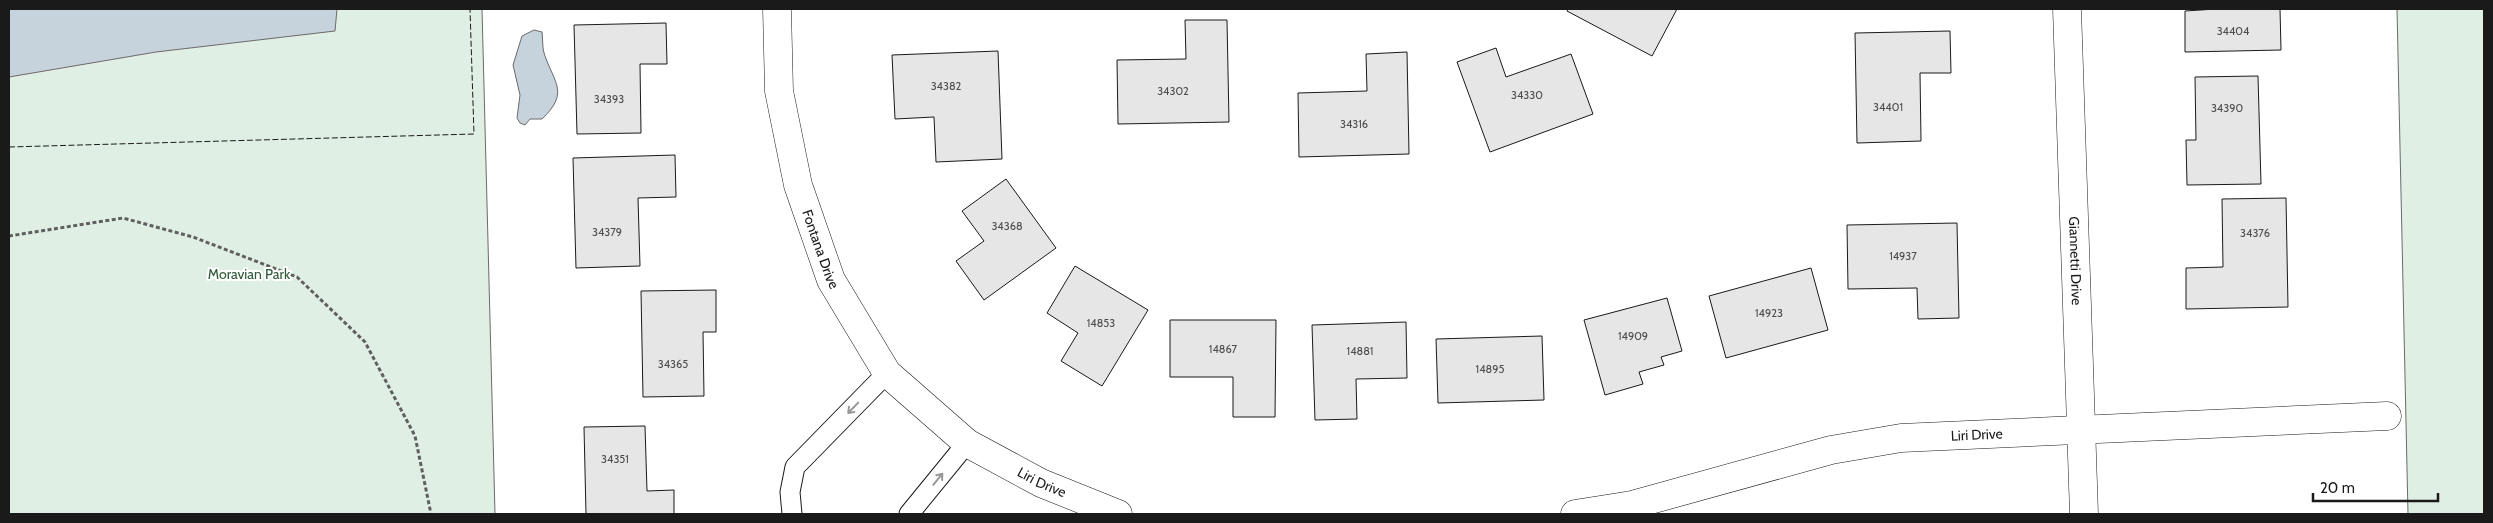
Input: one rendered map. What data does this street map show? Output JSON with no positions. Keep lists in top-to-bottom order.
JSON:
{
  "streets": {
    "street": ["Fontana Drive", "Giannetti Drive", "Liri Drive"]
  },
  "crossings": [
    ["Fontana Drive", "Liri Drive"],
    ["Giannetti Drive", "Liri Drive"]
  ],
  "parks": ["Moravian Park"],
  "house_numbers": [
    "34404",
    "34382",
    "34302",
    "34330",
    "34393",
    "34401",
    "34390",
    "34316",
    "34368",
    "34379",
    "34376",
    "14937",
    "14923",
    "14853",
    "14909",
    "14867",
    "14881",
    "34365",
    "14895",
    "34351"
  ],
  "scale_bar": "20 m"
}
